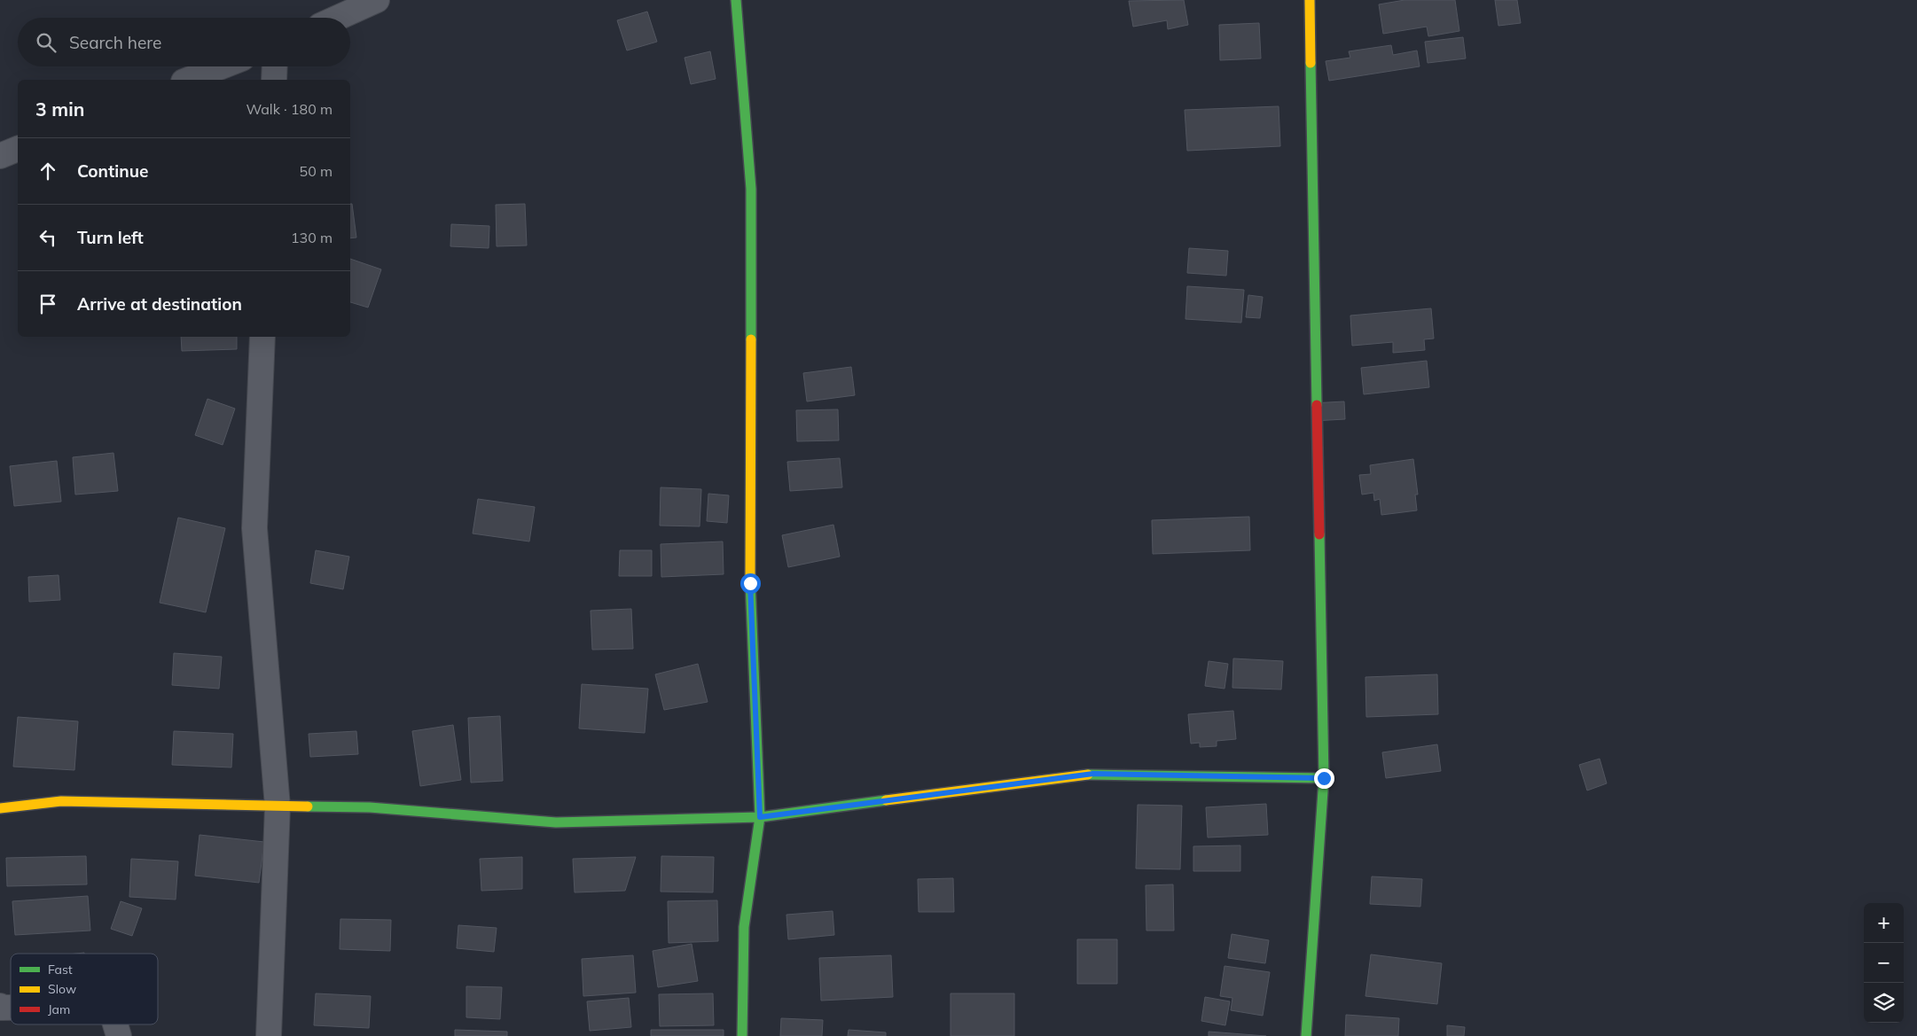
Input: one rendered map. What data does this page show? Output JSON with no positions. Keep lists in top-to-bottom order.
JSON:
{
  "legend": ["Fast", "Slow", "Jam"],
  "page": {
    "search": "Search here",
    "heading": ["3 min", "Walk · 180 m"],
    "list": [
      ["Continue", "50 m"],
      ["Turn left", "130 m"],
      "Arrive at destination"
    ],
    "map_buttons": ["+", "−"]
  }
}
